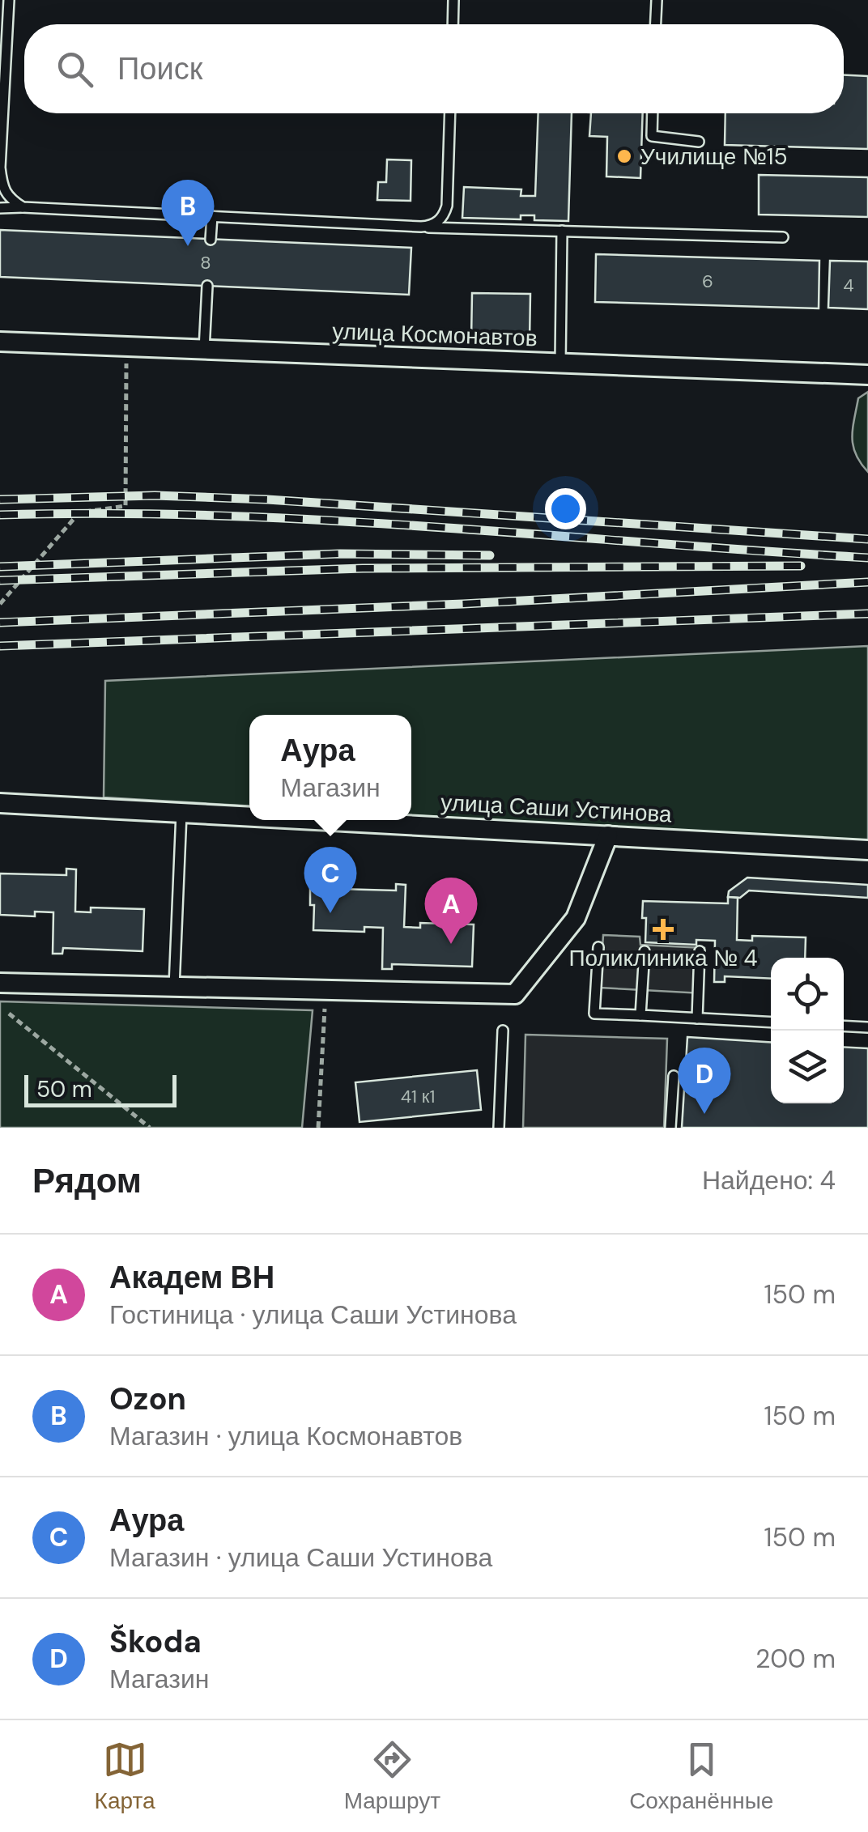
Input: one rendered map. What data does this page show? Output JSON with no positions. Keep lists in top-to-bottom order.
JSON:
{
  "streets": {
    "street": ["улица Космонавтов", "улица Саши Устинова"]
  },
  "places": {
    "other": ["Училище №15"],
    "health": ["Поликлиника № 4"]
  },
  "house_numbers": [
    "8",
    "6",
    "4",
    "41 к1"
  ],
  "scale_bar": "50 m",
  "page": {
    "search": "Поиск",
    "pins": [
      "B",
      "C",
      "A",
      "D"
    ],
    "popup": ["Аура", "Магазин"],
    "scale": "50 m",
    "heading": ["Рядом", "Найдено: 4"],
    "list": [
      {
        "mark": "A",
        "name": "Академ ВН",
        "note": "Гостиница · улица Саши Устинова",
        "value": "150 m"
      },
      {
        "mark": "B",
        "name": "Ozon",
        "note": "Магазин · улица Космонавтов",
        "value": "150 m"
      },
      {
        "mark": "C",
        "name": "Аура",
        "note": "Магазин · улица Саши Устинова",
        "value": "150 m"
      },
      {
        "mark": "D",
        "name": "Škoda",
        "note": "Магазин",
        "value": "200 m"
      }
    ],
    "nav": ["Карта", "Маршрут", "Сохранённые"]
  }
}
